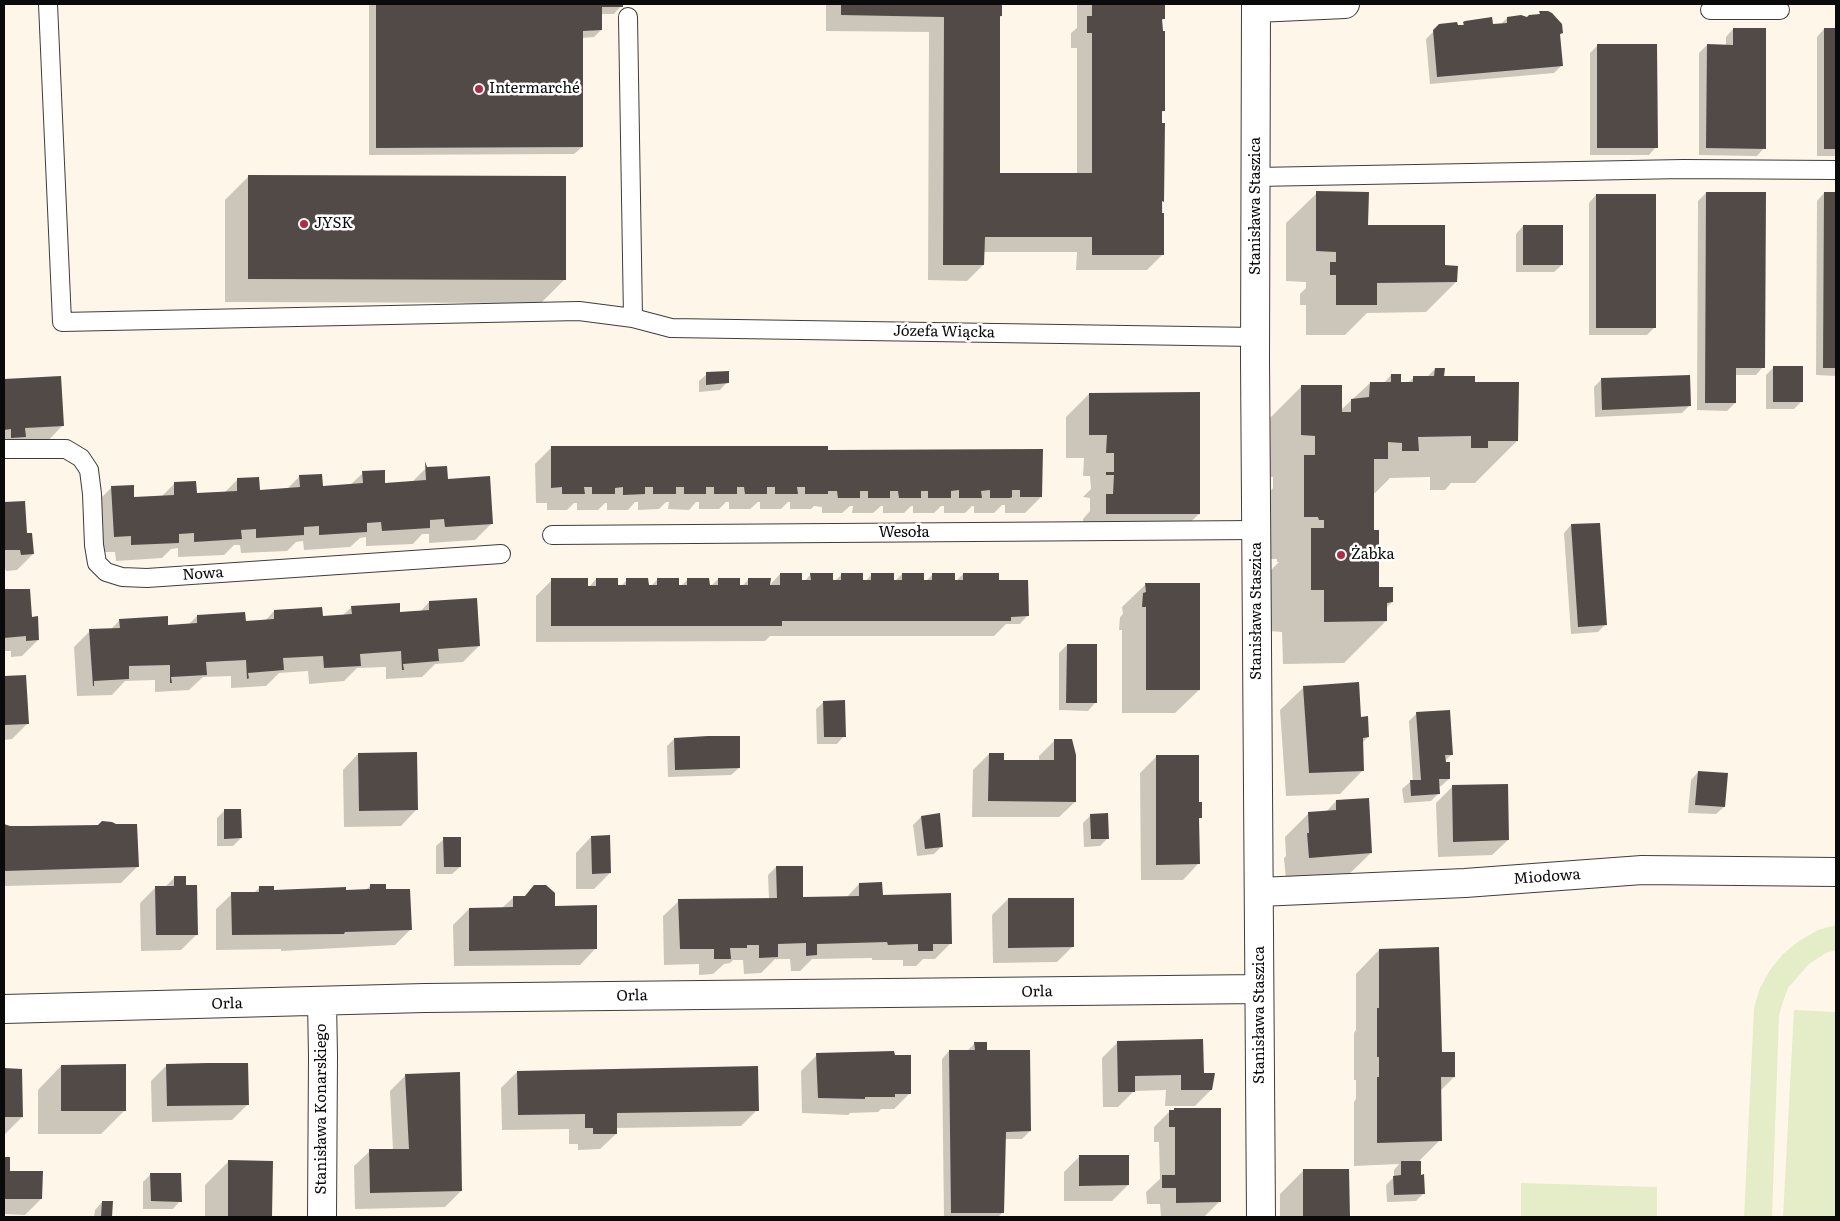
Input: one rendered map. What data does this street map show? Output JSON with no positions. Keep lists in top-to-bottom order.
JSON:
{
  "streets": {
    "street": [
      "Stanisława Staszica",
      "Miodowa",
      "Orla",
      "Stanisława Konarskiego"
    ],
    "lane": ["Józefa Wiącka", "Wesoła", "Nowa"]
  },
  "crossings": [
    ["Stanisława Staszica", "Józefa Wiącka"],
    ["Stanisława Staszica", "Wesoła"],
    ["Stanisława Staszica", "Miodowa"],
    ["Stanisława Staszica", "Orla"],
    ["Orla", "Stanisława Konarskiego"]
  ],
  "places": ["Intermarché", "JYSK", "Żabka"]
}
